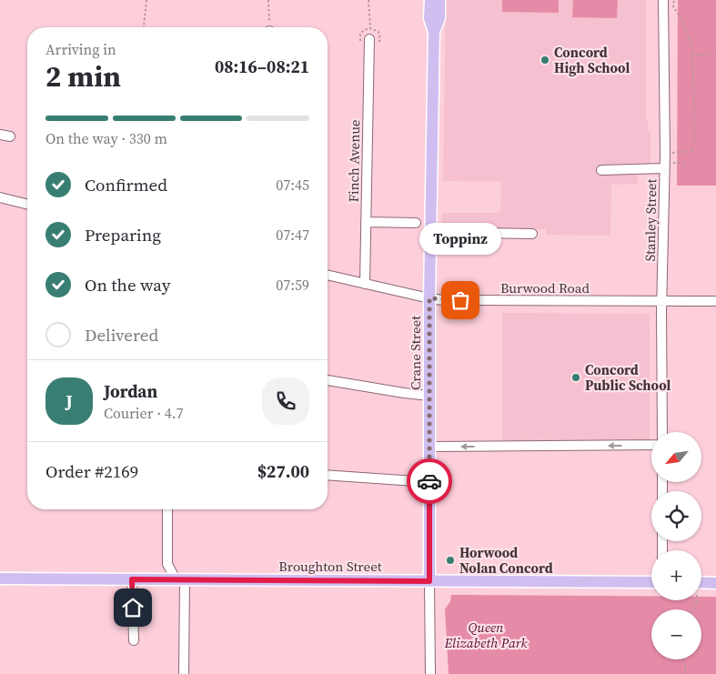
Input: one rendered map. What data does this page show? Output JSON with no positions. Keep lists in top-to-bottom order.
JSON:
{
  "streets": {
    "main road": ["Crane Street", "Broughton Street"],
    "street": ["Finch Avenue", "Stanley Street", "Burwood Road"]
  },
  "crossings": [
    ["Finch Avenue", "Burwood Road"],
    ["Stanley Street", "Burwood Road"],
    ["Burwood Road", "Crane Street"],
    ["Crane Street", "Broughton Street"]
  ],
  "parks": ["Queen Elizabeth Park"],
  "places": [
    "Concord High School",
    "Toppinz",
    "Concord Public School",
    "Horwood Nolan Concord"
  ],
  "north": "bottom left",
  "page": {
    "heading": ["2 min", "Arriving in", "08:16–08:21"],
    "panel": [
      "Jordan",
      "Courier · 4.7",
      "Order #2169",
      "$27.00"
    ],
    "bar": "On the way · 330 m",
    "list": [
      ["Confirmed", "07:45"],
      ["Preparing", "07:47"],
      ["On the way", "07:59"],
      "Delivered"
    ],
    "bubble": "Toppinz",
    "round": "J",
    "map_buttons": ["+", "−"]
  }
}
